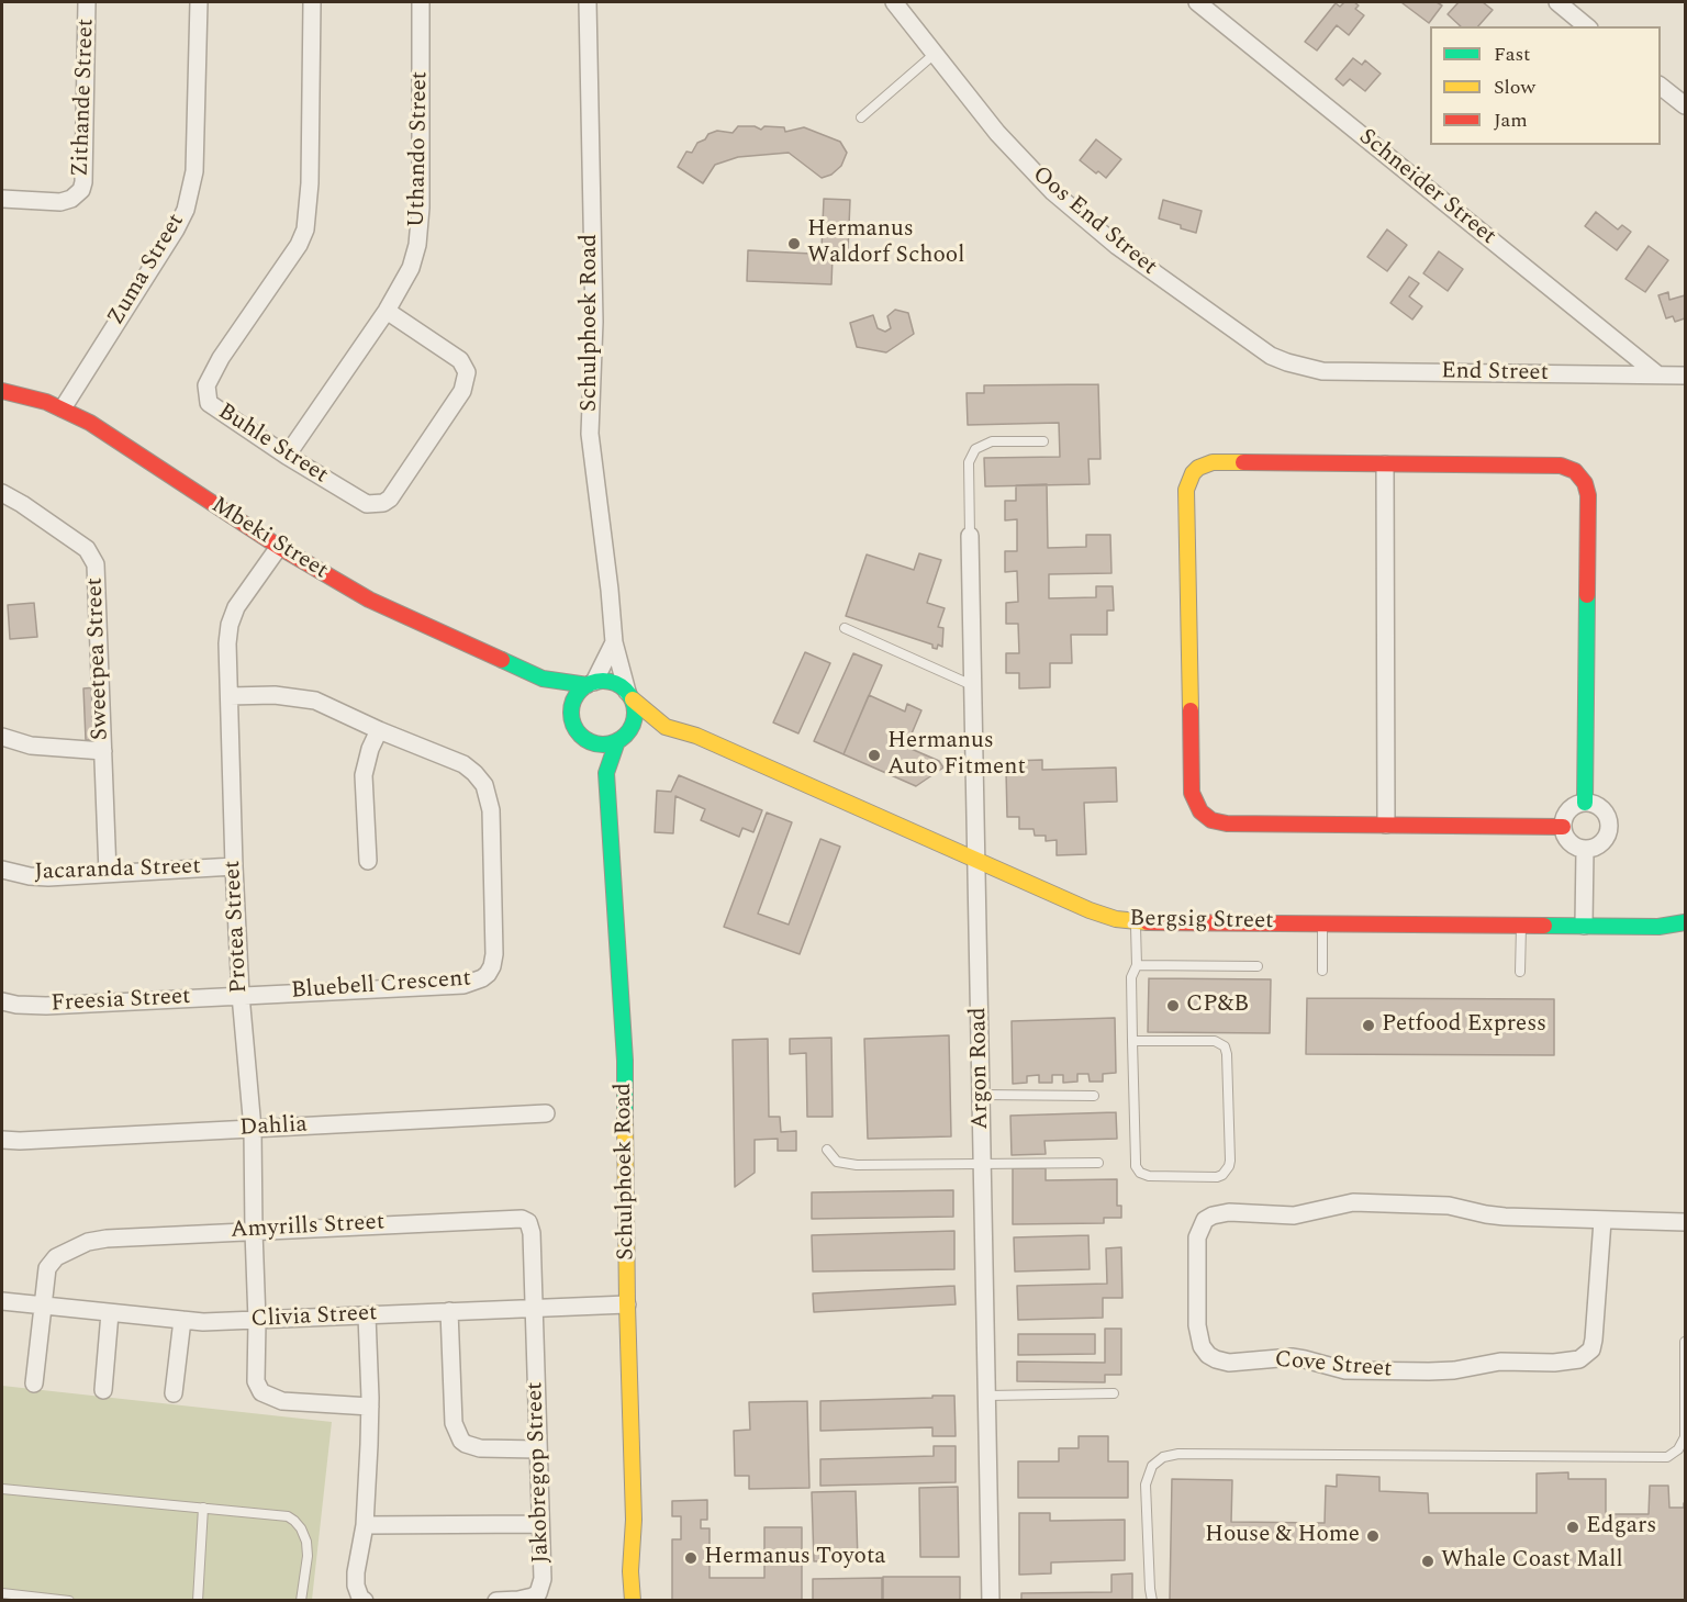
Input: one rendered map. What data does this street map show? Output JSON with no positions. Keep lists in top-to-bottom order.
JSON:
{
  "streets": {
    "street": [
      "Zithande Street",
      "Uthando Street",
      "Schneider Street",
      "Oos End Street",
      "Zuma Street",
      "Schulphoek Road",
      "End Street",
      "Buhle Street",
      "Mbeki Street",
      "Sweetpea Street",
      "Jacaranda Street",
      "Bergsig Street",
      "Protea Street",
      "Bluebell Crescent",
      "Freesia Street",
      "Argon Road",
      "Dahlia",
      "Amyrills Street",
      "Clivia Street",
      "Cove Street",
      "Jakobregop Street"
    ]
  },
  "crossings": [
    ["Uthando Street", "Buhle Street"],
    ["Schneider Street", "End Street"],
    ["Oos End Street", "End Street"],
    ["Zuma Street", "Mbeki Street"],
    ["Schulphoek Road", "Mbeki Street"],
    ["Schulphoek Road", "Bergsig Street"],
    ["Schulphoek Road", "Clivia Street"],
    ["Mbeki Street", "Bergsig Street"],
    ["Mbeki Street", "Protea Street"],
    ["Sweetpea Street", "Jacaranda Street"],
    ["Jacaranda Street", "Protea Street"],
    ["Bergsig Street", "Argon Road"],
    ["Protea Street", "Bluebell Crescent"],
    ["Protea Street", "Freesia Street"],
    ["Protea Street", "Dahlia"],
    ["Protea Street", "Amyrills Street"],
    ["Protea Street", "Clivia Street"],
    ["Bluebell Crescent", "Freesia Street"],
    ["Amyrills Street", "Clivia Street"],
    ["Amyrills Street", "Jakobregop Street"],
    ["Clivia Street", "Jakobregop Street"]
  ],
  "places": [
    "Hermanus Waldorf School",
    "Hermanus Auto Fitment",
    "CP&B",
    "Petfood Express",
    "Edgars",
    "House & Home",
    "Hermanus Toyota",
    "Whale Coast Mall"
  ],
  "legend": ["Fast", "Slow", "Jam"]
}
